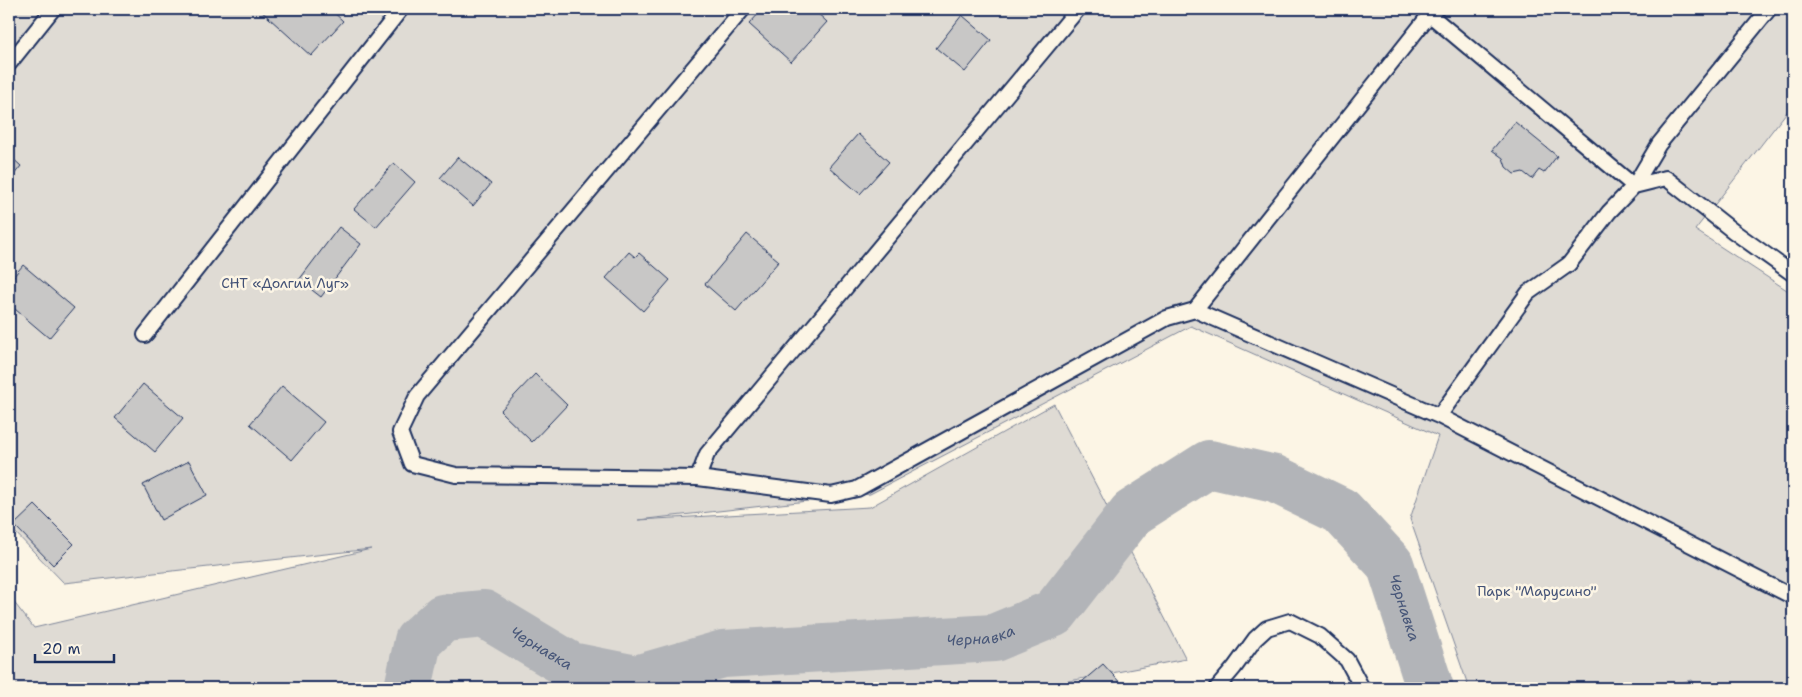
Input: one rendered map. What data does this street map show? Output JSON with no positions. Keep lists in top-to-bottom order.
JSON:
{
  "water": ["Чернавка"],
  "parks": ["СНТ «Долгий Луг»", "Парк \"Марусино\""],
  "scale_bar": "20 m"
}
